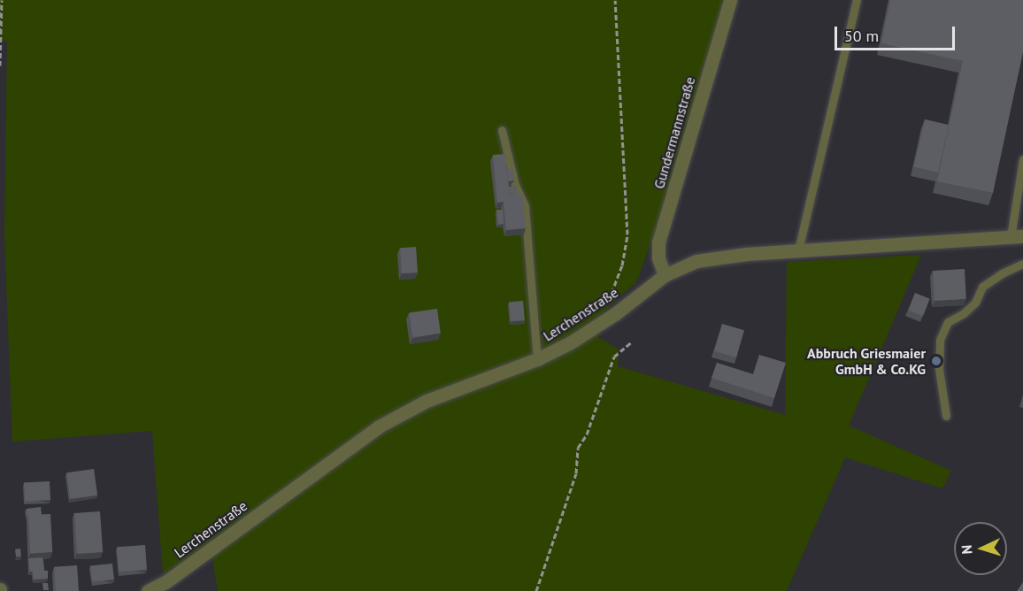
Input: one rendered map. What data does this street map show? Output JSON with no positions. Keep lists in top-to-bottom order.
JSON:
{
  "streets": {
    "street": ["Gundermannstraße", "Lerchenstraße"]
  },
  "crossings": [
    ["Gundermannstraße", "Lerchenstraße"]
  ],
  "places": ["Abbruch Griesmaier GmbH & Co.KG"],
  "scale_bar": "50 m",
  "north": "left"
}
